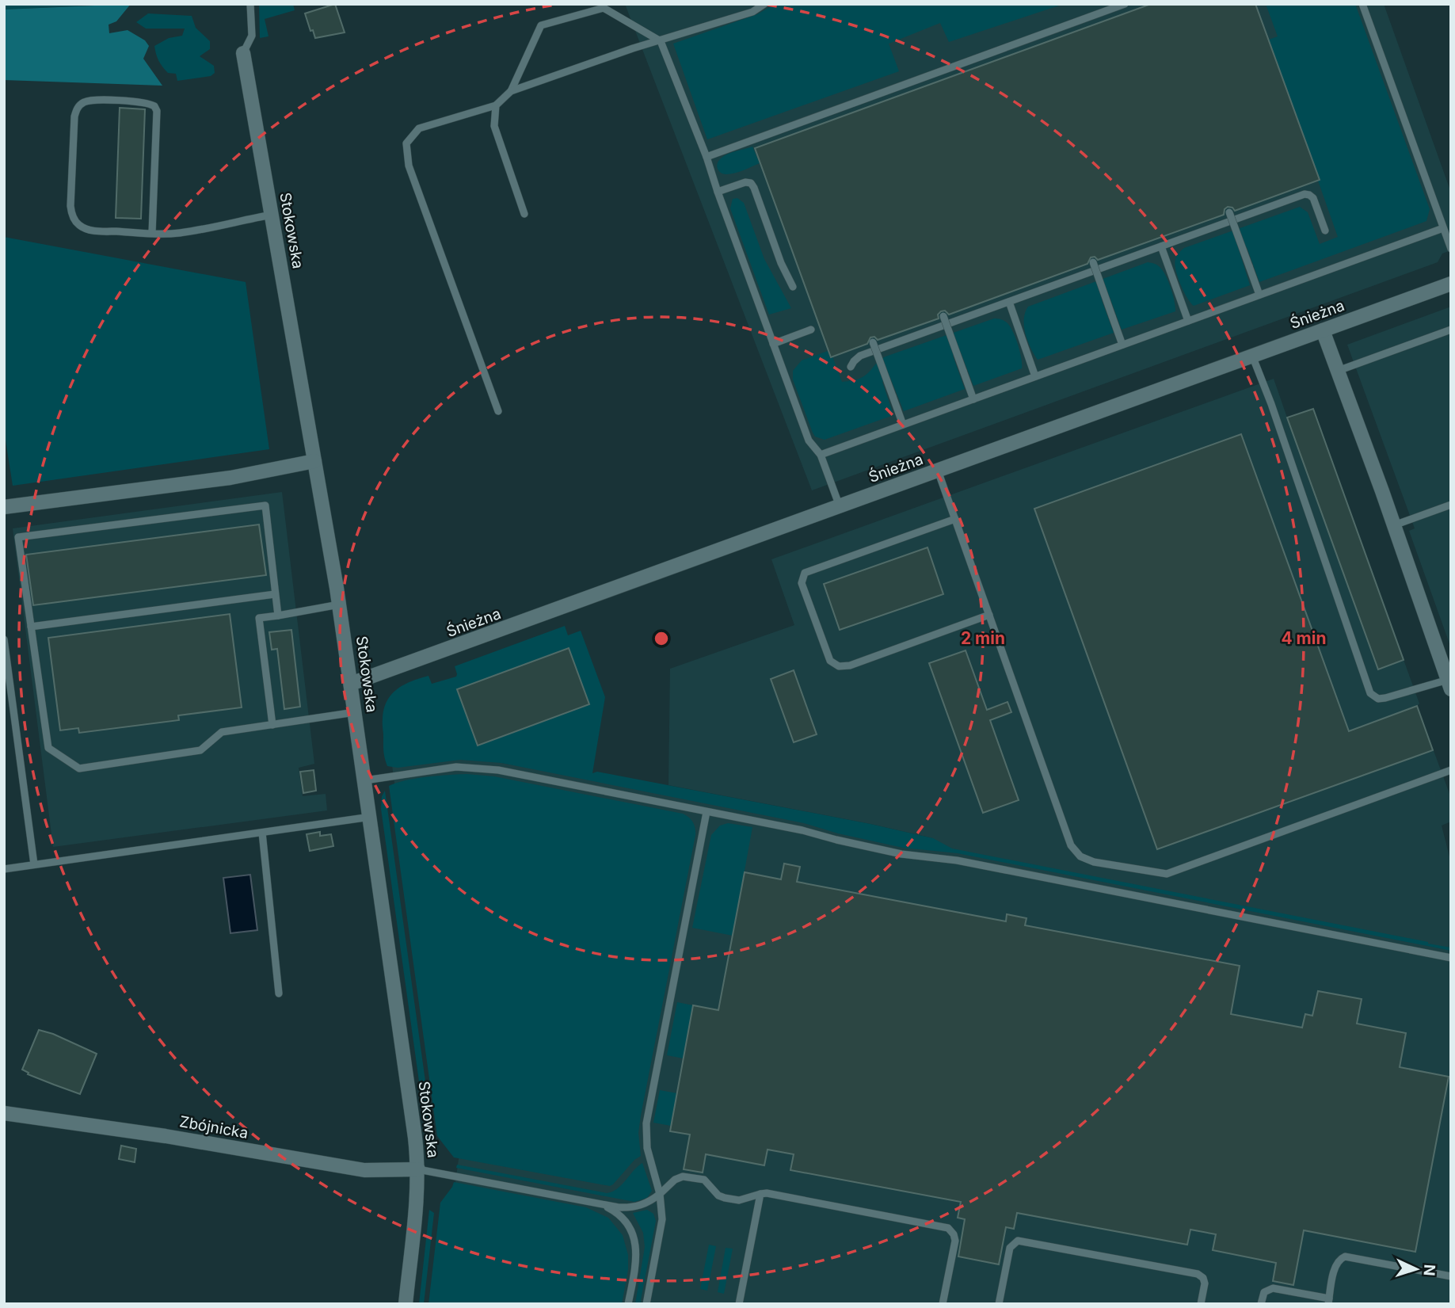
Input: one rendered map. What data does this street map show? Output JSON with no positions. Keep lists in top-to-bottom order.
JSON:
{
  "streets": {
    "street": ["Stokowska", "Śnieżna", "Zbójnicka"]
  },
  "crossings": [
    ["Stokowska", "Śnieżna"],
    ["Stokowska", "Zbójnicka"]
  ],
  "north": "right",
  "rings": ["2 min", "4 min"]
}
